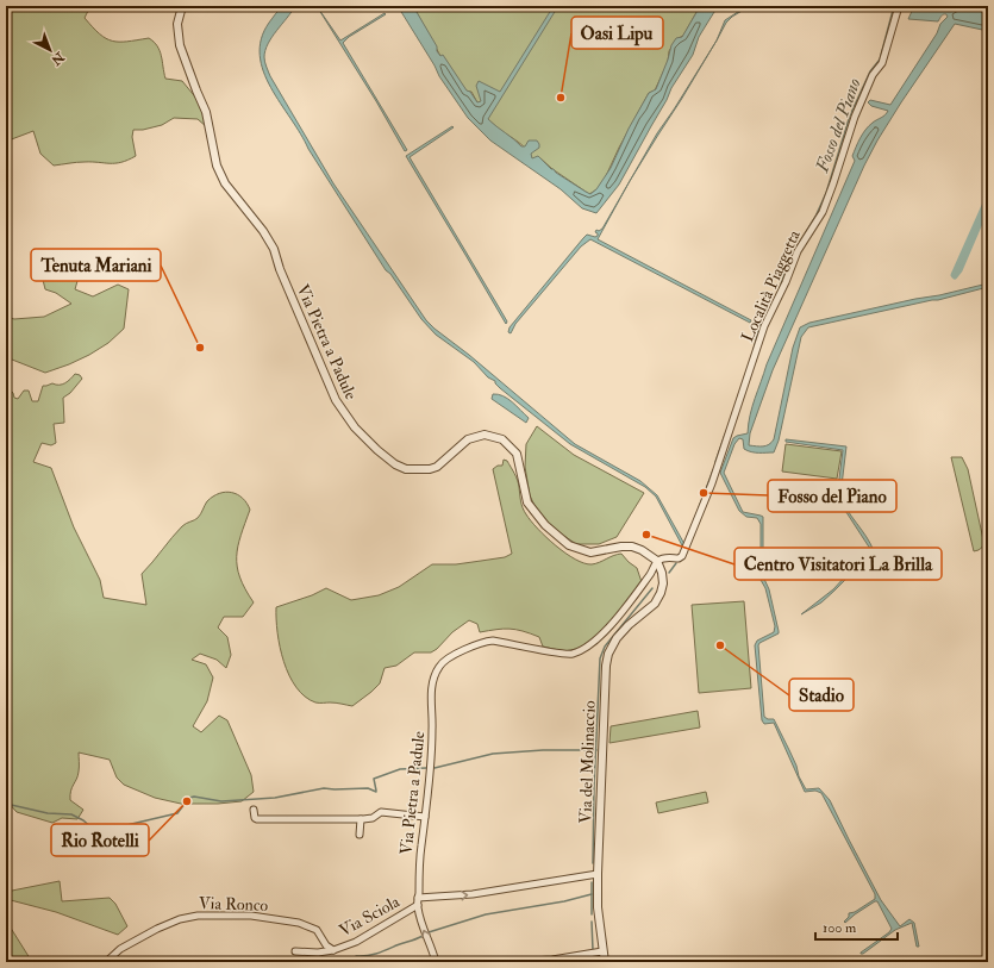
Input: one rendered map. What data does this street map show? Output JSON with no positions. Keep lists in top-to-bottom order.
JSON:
{
  "streets": {
    "street": [
      "Località Piaggetta",
      "Via Pietra a Padule",
      "Via del Molinaccio",
      "Via Ronco",
      "Via Sciola"
    ]
  },
  "crossings": [
    ["Località Piaggetta", "Via Pietra a Padule"],
    ["Località Piaggetta", "Via del Molinaccio"],
    ["Via Pietra a Padule", "Via del Molinaccio"],
    ["Via Pietra a Padule", "Via Sciola"],
    ["Via Ronco", "Via Sciola"]
  ],
  "water": ["Fosso del Piano"],
  "places": [
    "Oasi Lipu",
    "Tenuta Mariani",
    "Fosso del Piano",
    "Centro Visitatori La Brilla",
    "Stadio",
    "Rio Rotelli"
  ],
  "scale_bar": "100 m",
  "north": "bottom right"
}
